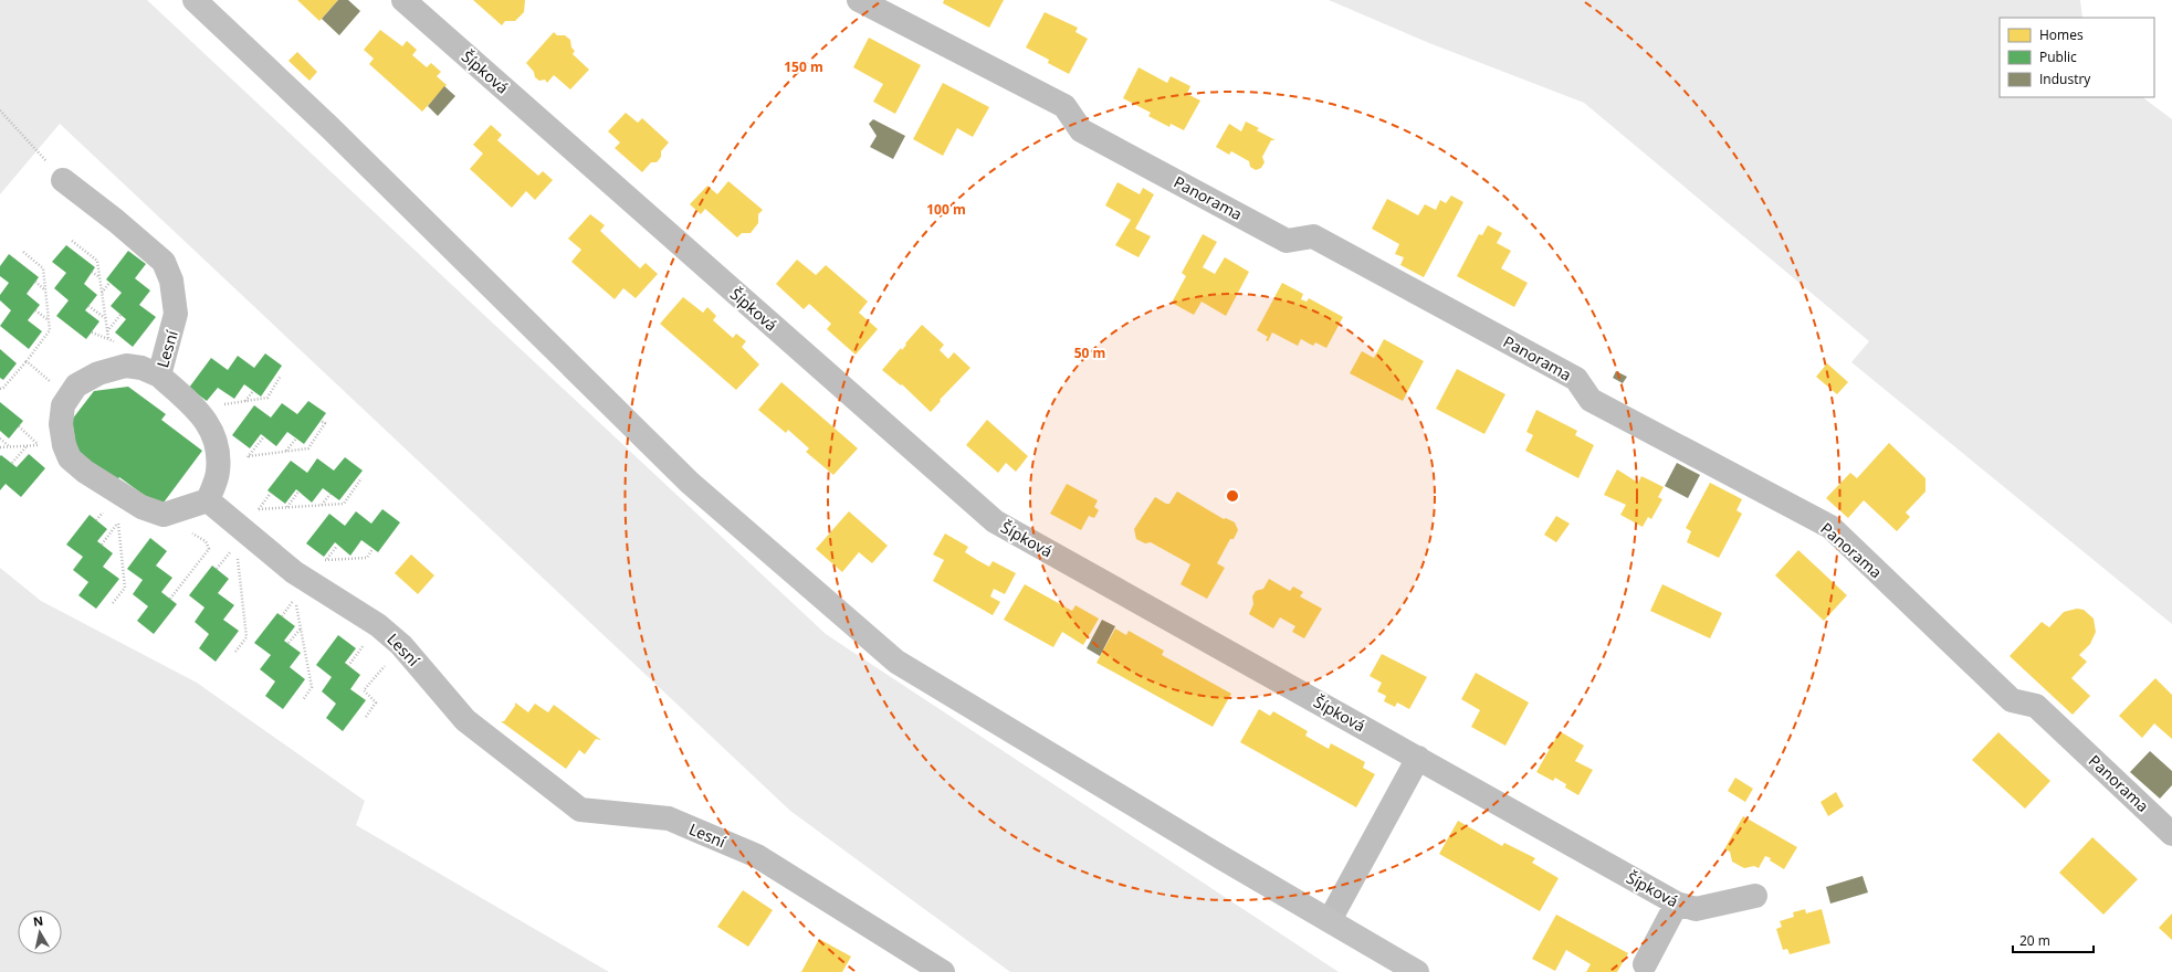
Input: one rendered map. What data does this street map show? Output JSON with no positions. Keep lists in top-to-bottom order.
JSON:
{
  "streets": {
    "street": ["Šípková", "Panorama", "Lesní"]
  },
  "legend": ["Homes", "Public", "Industry"],
  "scale_bar": "20 m",
  "north": "top",
  "rings": ["150 m", "100 m", "50 m"]
}
